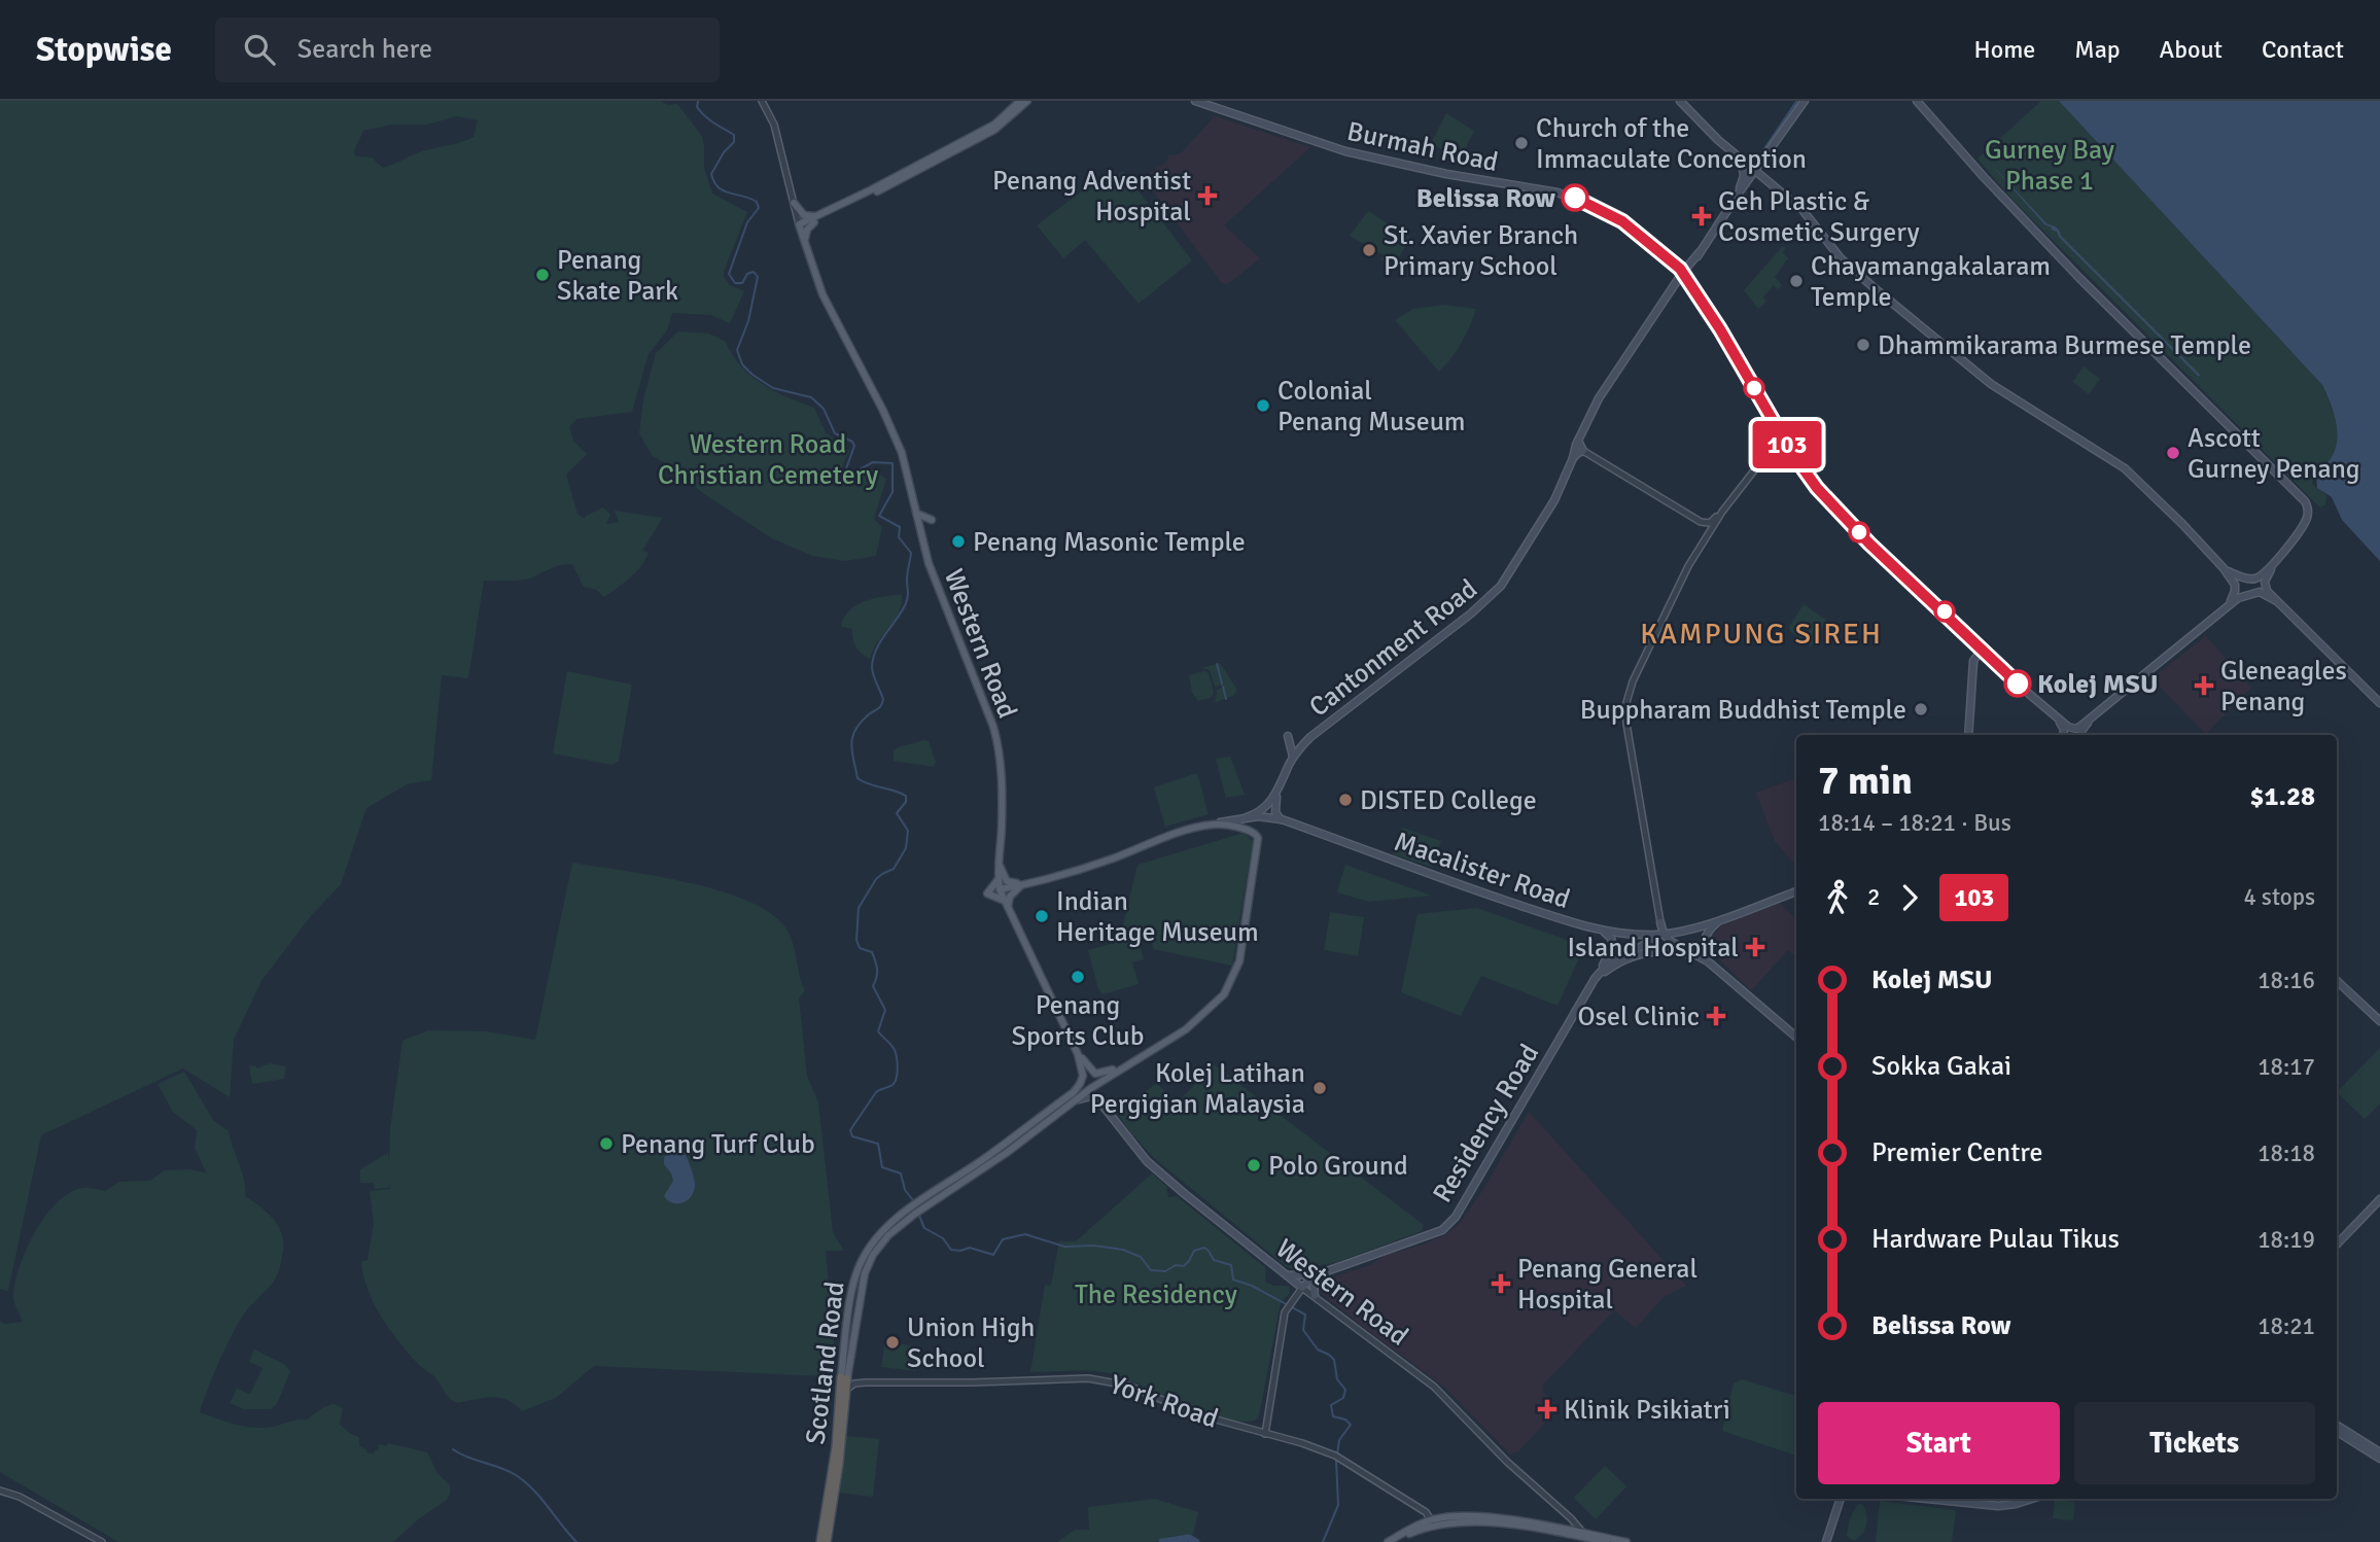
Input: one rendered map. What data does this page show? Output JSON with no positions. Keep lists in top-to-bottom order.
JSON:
{
  "streets": {
    "highway": ["Scotland Road"],
    "main road": [
      "Burmah Road",
      "Western Road",
      "Cantonment Road",
      "Macalister Road",
      "Residency Road"
    ],
    "street": ["York Road"]
  },
  "crossings": [
    ["Burmah Road", "Cantonment Road"],
    ["Western Road", "Macalister Road"],
    ["Western Road", "Residency Road"],
    ["Western Road", "Scotland Road"],
    ["Macalister Road", "Residency Road"],
    ["Macalister Road", "Scotland Road"],
    ["Scotland Road", "York Road"]
  ],
  "districts": ["KAMPUNG SIREH"],
  "parks": ["Gurney Bay Phase 1", "Western Road Christian Cemetery", "The Residency"],
  "places": {
    "other": [
      "Church of the Immaculate Conception",
      "Belissa Row",
      "St. Xavier Branch Primary School",
      "Penang Skate Park",
      "Chayamangakalaram Temple",
      "Dhammikarama Burmese Temple",
      "Colonial Penang Museum",
      "Ascott Gurney Penang",
      "Penang Masonic Temple",
      "Kolej MSU",
      "Buppharam Buddhist Temple",
      "DISTED College",
      "Indian Heritage Museum",
      "Penang Sports Club",
      "Kolej Latihan Pergigian Malaysia",
      "Penang Turf Club",
      "Polo Ground",
      "Union High School"
    ],
    "health": [
      "Penang Adventist Hospital",
      "Geh Plastic & Cosmetic Surgery",
      "Gleneagles Penang",
      "Island Hospital",
      "Osel Clinic",
      "Penang General Hospital",
      "Klinik Psikiatri"
    ]
  },
  "lines": ["bus line 103"],
  "page": {
    "header": "Stopwise",
    "search": "Search here",
    "nav": [
      "Home",
      "Map",
      "About",
      "Contact"
    ],
    "on_map": "103",
    "heading": ["7 min", "18:14 – 18:21 · Bus", "$1.28"],
    "legs": ["2", "103", "4 stops"],
    "list": [
      {
        "name": "Kolej MSU",
        "value": "18:16"
      },
      {
        "name": "Sokka Gakai",
        "value": "18:17"
      },
      {
        "name": "Premier Centre",
        "value": "18:18"
      },
      {
        "name": "Hardware Pulau Tikus",
        "value": "18:19"
      },
      {
        "name": "Belissa Row",
        "value": "18:21"
      }
    ],
    "buttons": ["Start", "Tickets"]
  }
}
